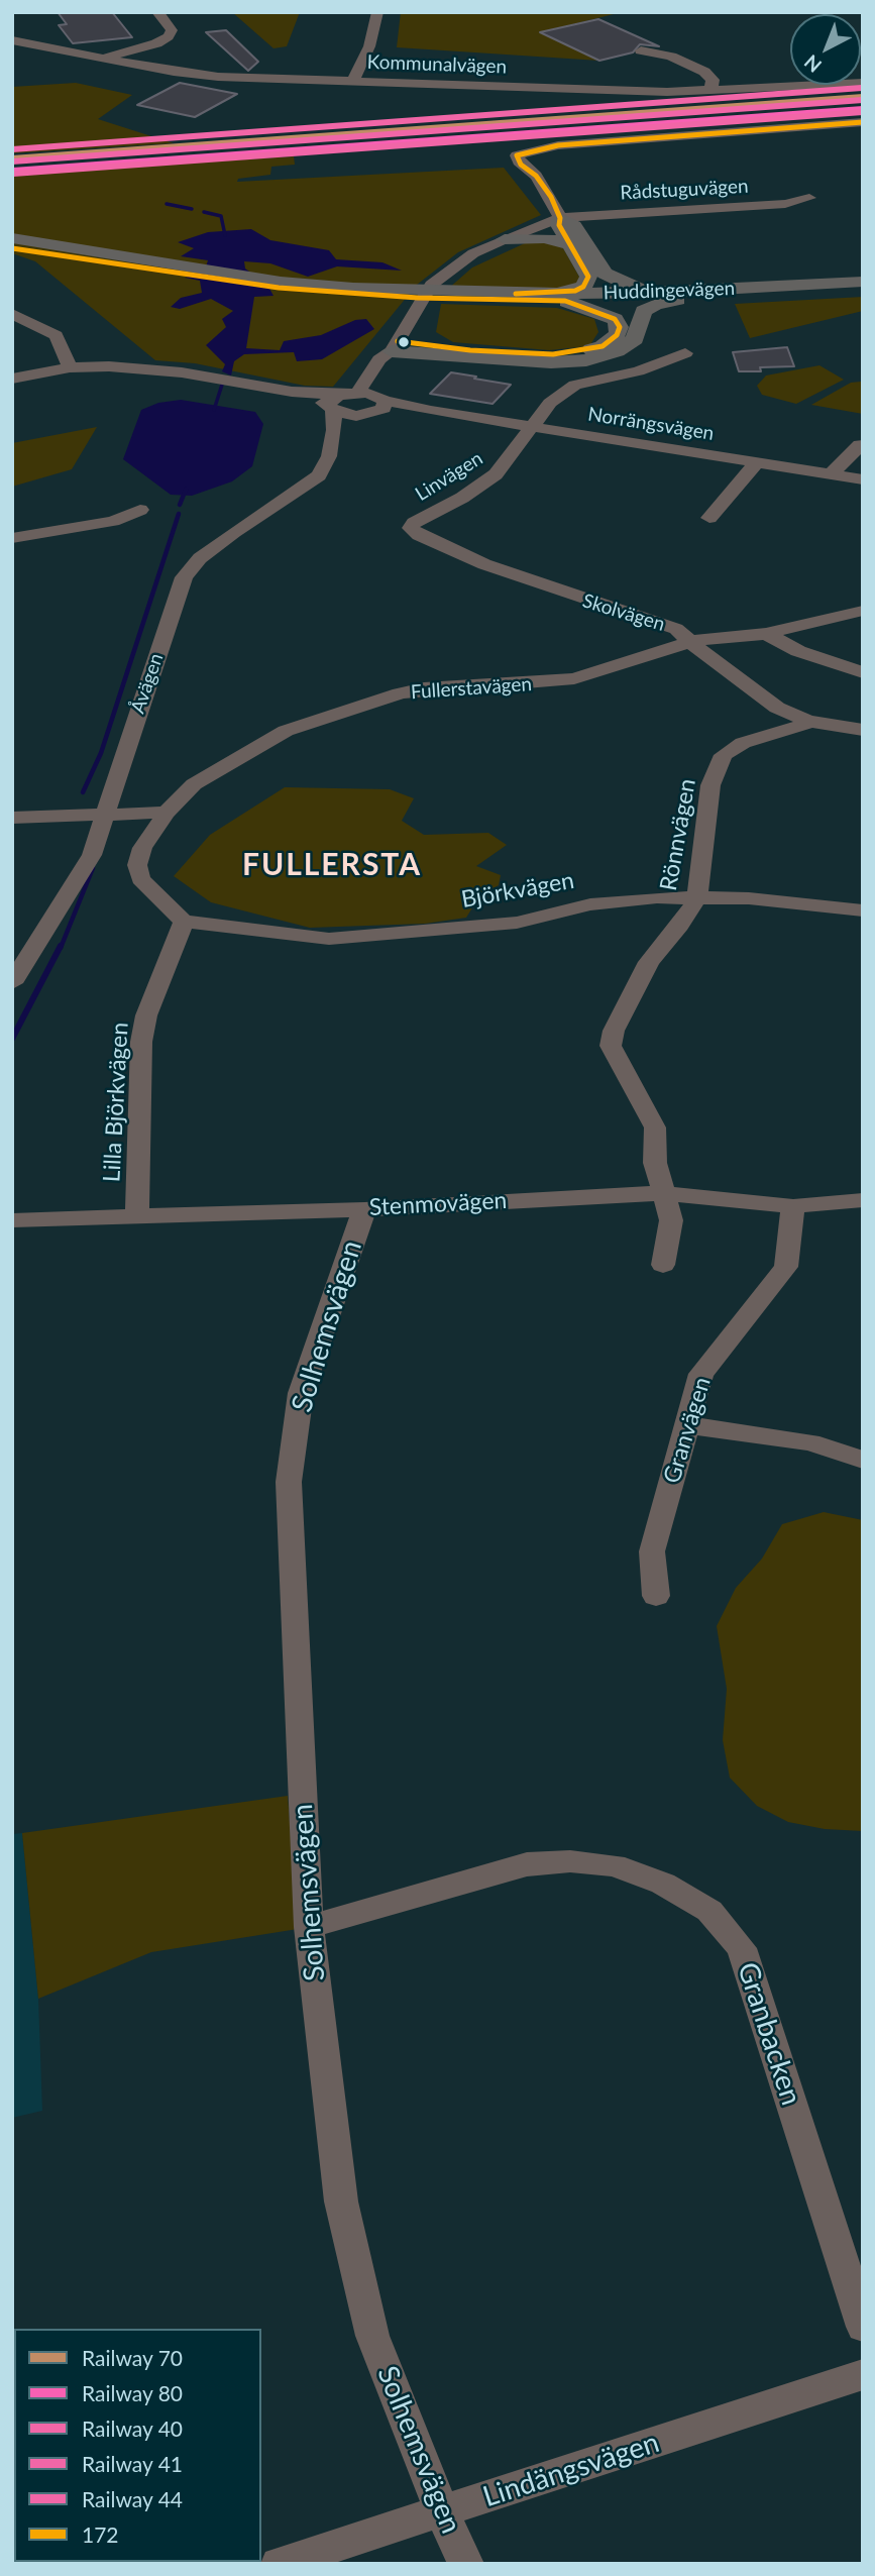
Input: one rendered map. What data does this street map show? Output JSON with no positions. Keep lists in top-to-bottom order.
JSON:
{
  "streets": {
    "main road": ["Huddingevägen"],
    "street": [
      "Kommunalvägen",
      "Rådstuguvägen",
      "Norrängsvägen",
      "Linvägen",
      "Skolvägen",
      "Åvägen",
      "Fullerstavägen",
      "Rönnvägen",
      "Björkvägen",
      "Lilla Björkvägen",
      "Stenmovägen",
      "Solhemsvägen",
      "Granvägen",
      "Granbacken",
      "Lindängsvägen"
    ]
  },
  "crossings": [
    ["Norrängsvägen", "Linvägen"],
    ["Linvägen", "Skolvägen"],
    ["Skolvägen", "Fullerstavägen"],
    ["Skolvägen", "Rönnvägen"],
    ["Rönnvägen", "Björkvägen"],
    ["Rönnvägen", "Stenmovägen"],
    ["Björkvägen", "Lilla Björkvägen"],
    ["Lilla Björkvägen", "Stenmovägen"],
    ["Stenmovägen", "Solhemsvägen"],
    ["Stenmovägen", "Granvägen"],
    ["Solhemsvägen", "Granbacken"],
    ["Solhemsvägen", "Lindängsvägen"]
  ],
  "districts": ["FULLERSTA"],
  "lines": [
    "rail line 44",
    "rail line 70",
    "rail line 40",
    "rail line 80",
    "rail line 41",
    "transit line 172"
  ],
  "legend": [
    "Railway 70",
    "Railway 80",
    "Railway 40",
    "Railway 41",
    "Railway 44",
    "172"
  ],
  "north": "bottom left"
}
